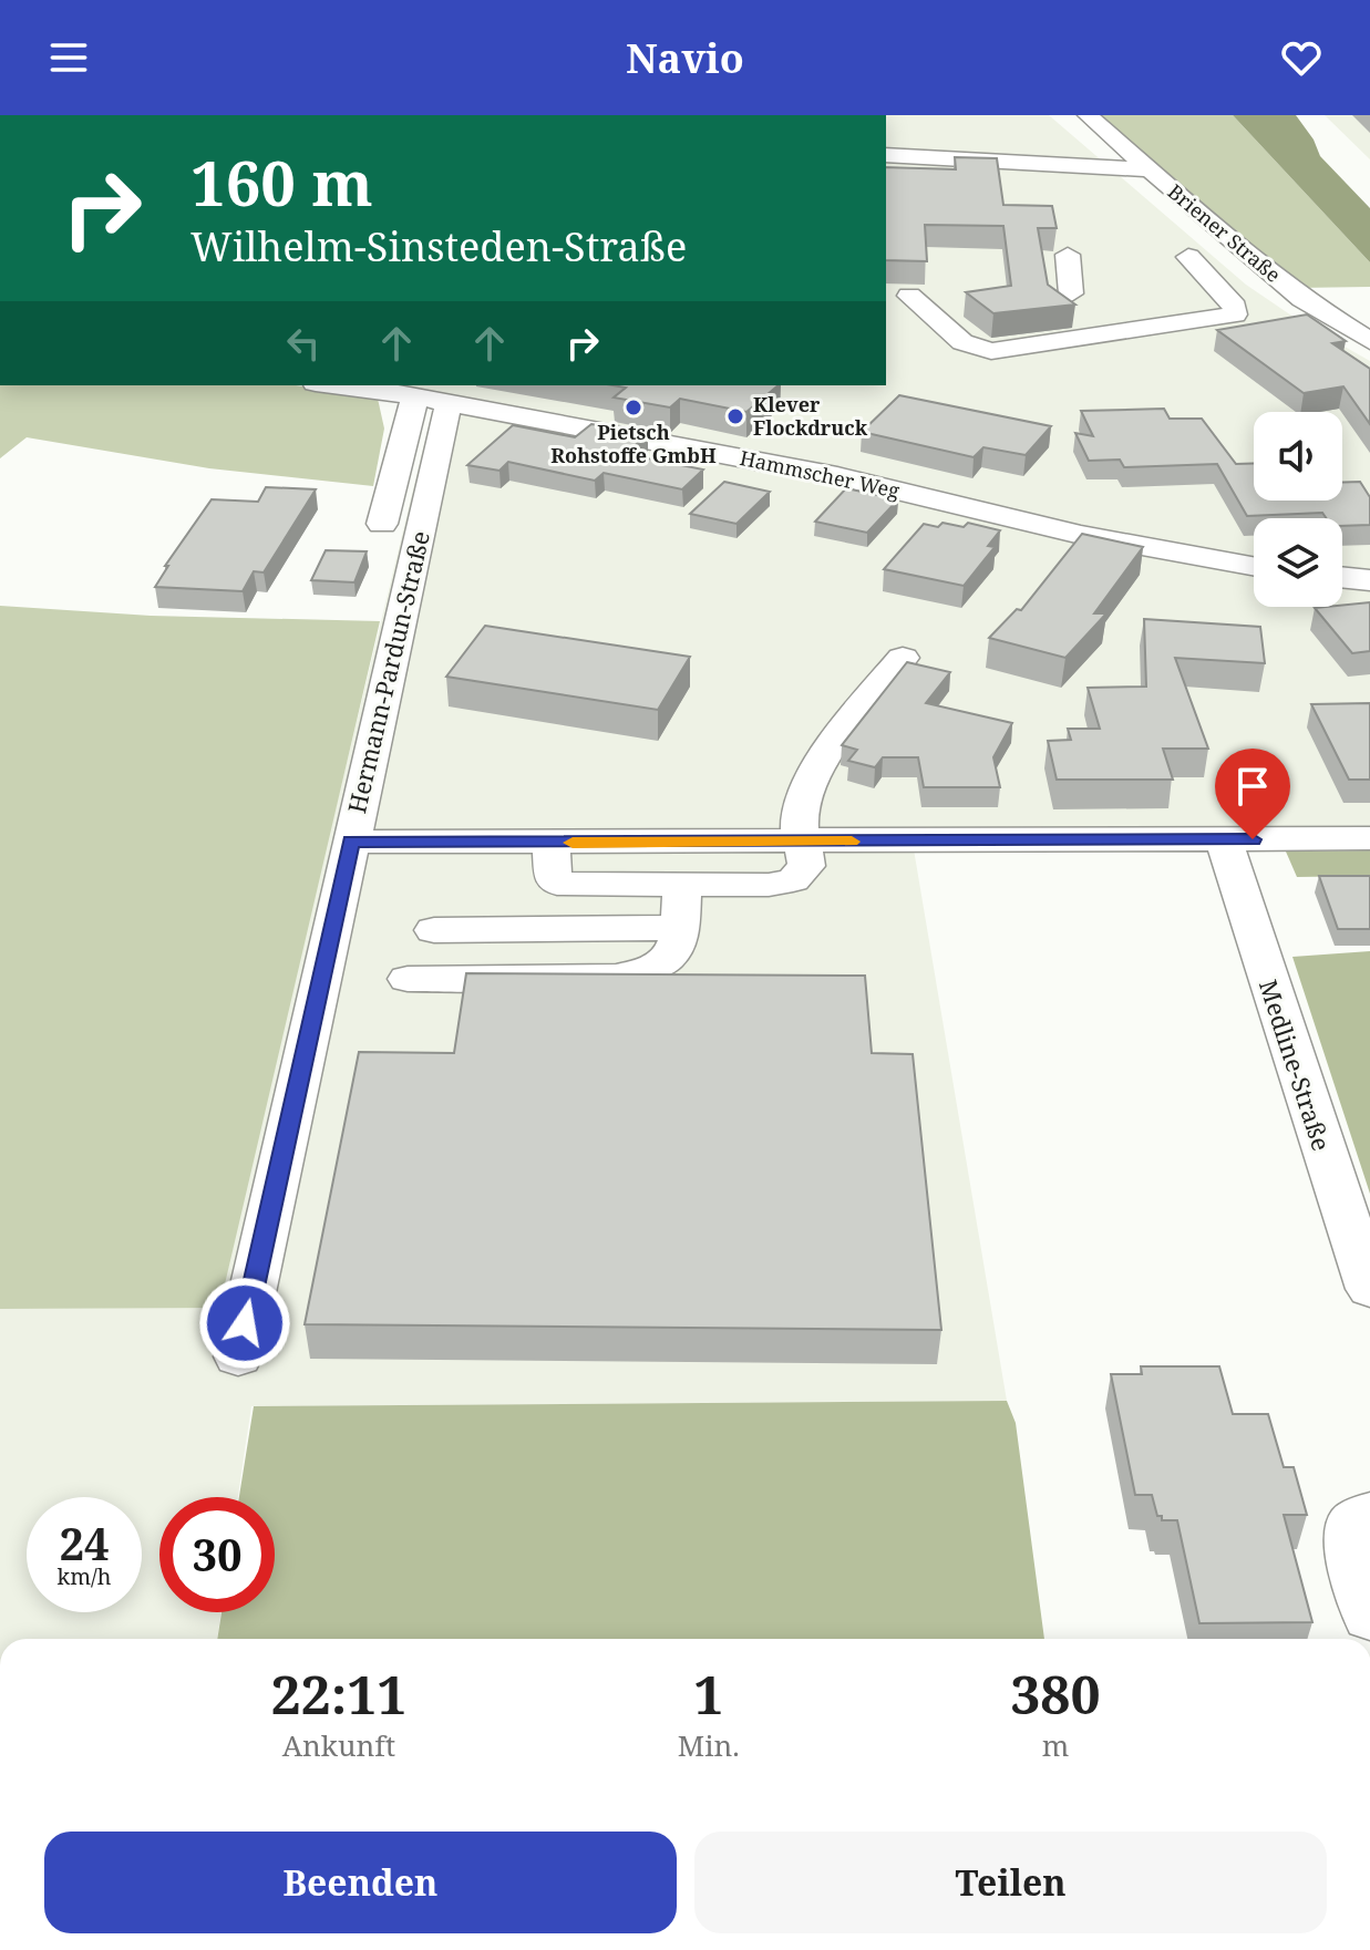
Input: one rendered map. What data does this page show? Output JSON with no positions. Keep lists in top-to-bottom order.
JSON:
{
  "streets": {
    "street": [
      "Briener Straße",
      "Hammscher Weg",
      "Hermann-Pardun-Straße",
      "Medline-Straße"
    ]
  },
  "crossings": [
    ["Hammscher Weg", "Hermann-Pardun-Straße"]
  ],
  "places": ["Pietsch Rohstoffe GmbH", "Klever Flockdruck"],
  "page": {
    "header": "Navio",
    "turn": ["160 m", "Wilhelm-Sinsteden-Straße"],
    "speed": "24 km/h",
    "limit": "30",
    "eta": [
      "22:11",
      "Ankunft",
      "1",
      "Min.",
      "380",
      "m"
    ],
    "buttons": ["Beenden", "Teilen"]
  }
}
